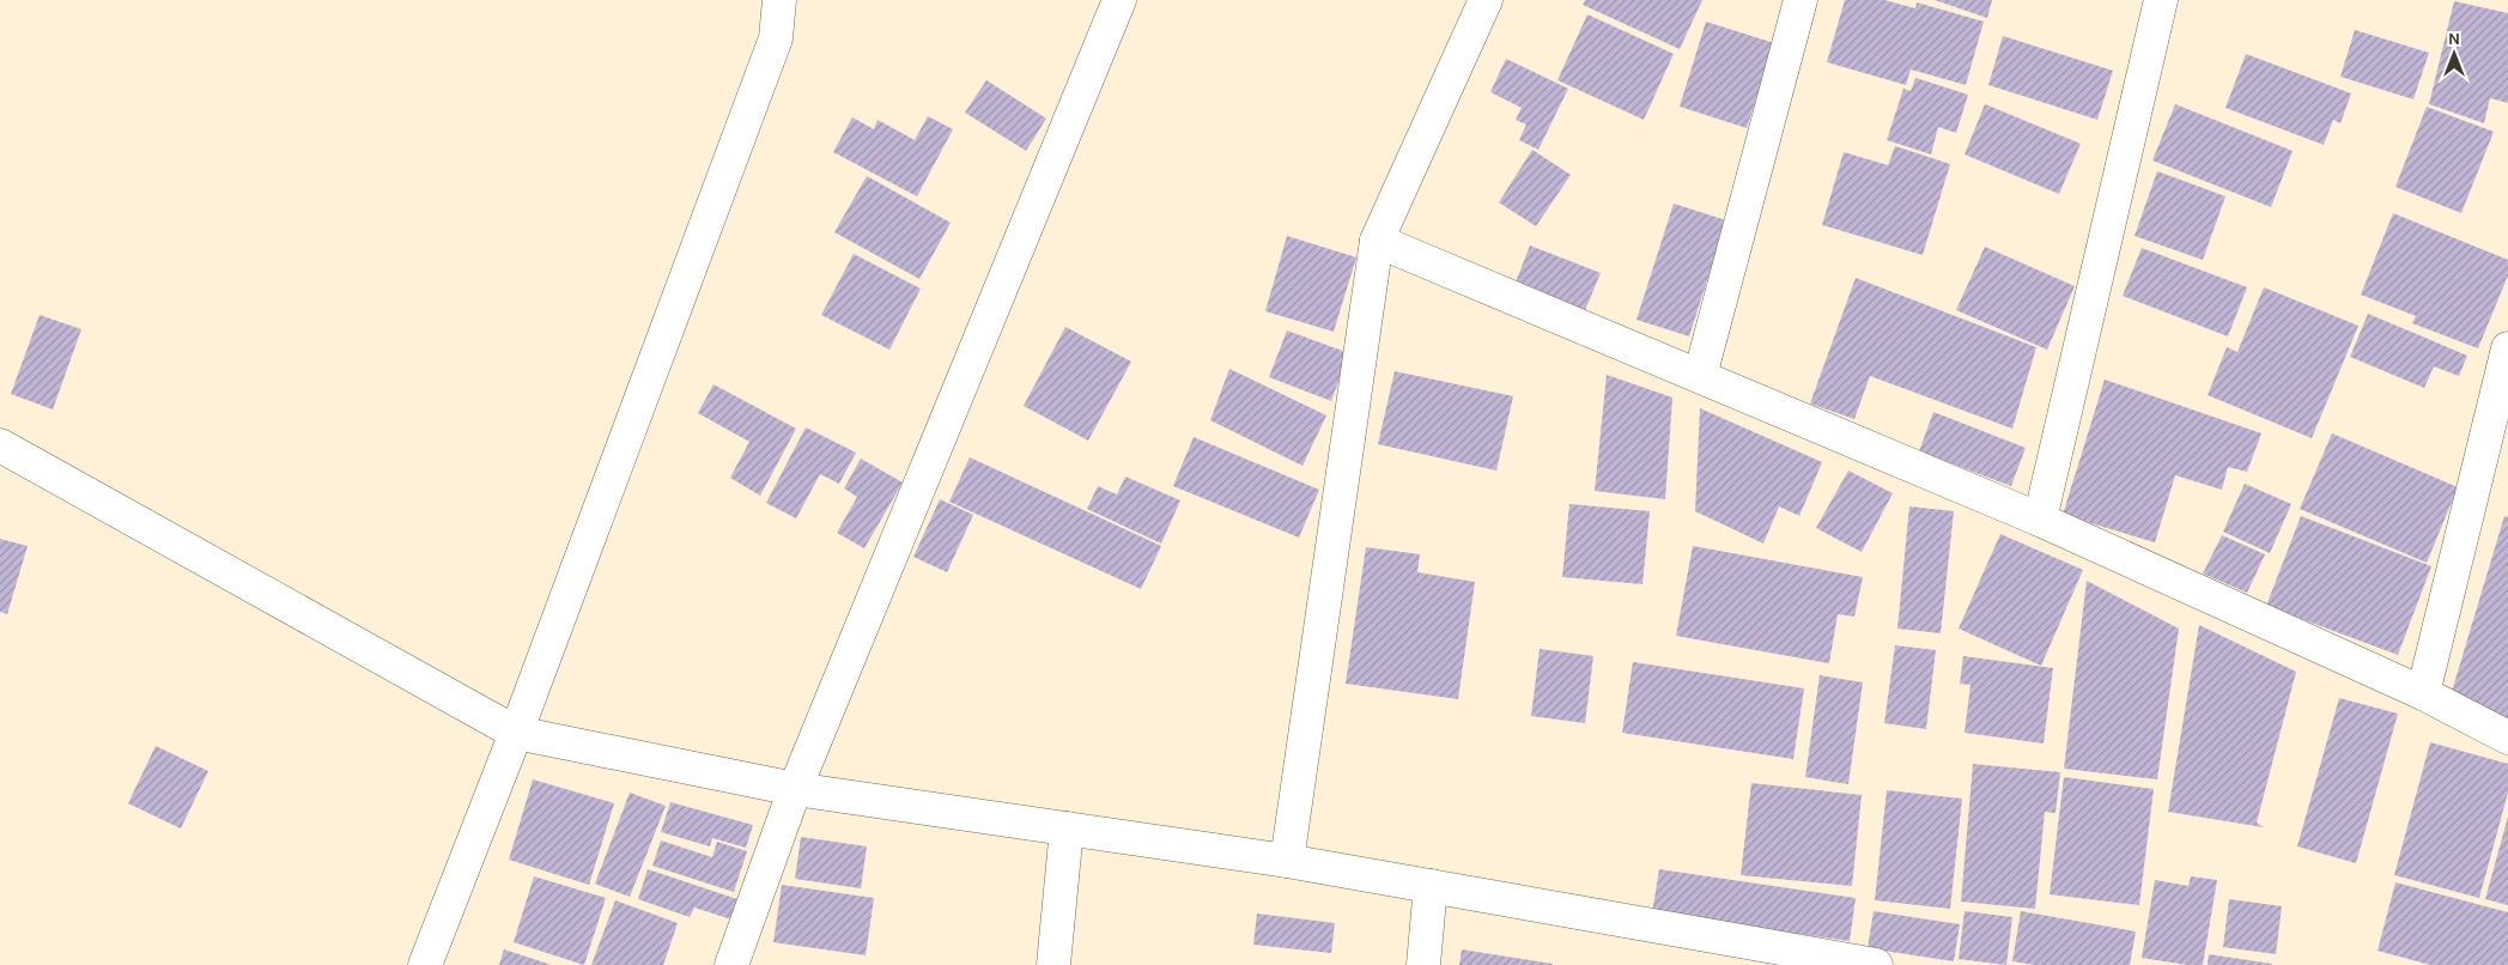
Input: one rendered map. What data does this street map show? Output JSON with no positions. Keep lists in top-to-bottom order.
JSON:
{
  "north": "top"
}
